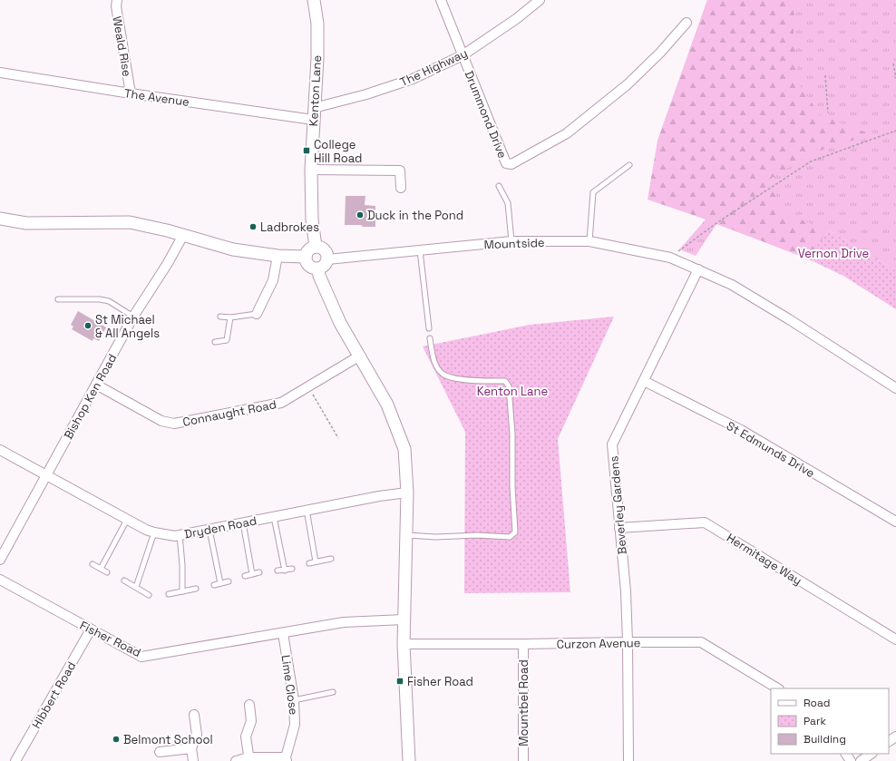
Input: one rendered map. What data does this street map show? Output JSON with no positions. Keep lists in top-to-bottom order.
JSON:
{
  "streets": {
    "street": [
      "Weald Rise",
      "The Highway",
      "Kenton Lane",
      "The Avenue",
      "Drummond Drive",
      "Mountside",
      "Bishop Ken Road",
      "Connaught Road",
      "St Edmunds Drive",
      "Beverley Gardens",
      "Dryden Road",
      "Hermitage Way",
      "Fisher Road",
      "Curzon Avenue",
      "Lime Close",
      "Hibbert Road",
      "Mountbel Road"
    ]
  },
  "crossings": [
    ["Weald Rise", "The Avenue"],
    ["The Highway", "Kenton Lane"],
    ["The Highway", "Drummond Drive"],
    ["Kenton Lane", "The Avenue"],
    ["Kenton Lane", "Mountside"],
    ["Mountside", "Beverley Gardens"],
    ["Bishop Ken Road", "Connaught Road"],
    ["Bishop Ken Road", "Dryden Road"],
    ["St Edmunds Drive", "Beverley Gardens"],
    ["Beverley Gardens", "Hermitage Way"],
    ["Beverley Gardens", "Curzon Avenue"],
    ["Fisher Road", "Lime Close"],
    ["Fisher Road", "Hibbert Road"],
    ["Curzon Avenue", "Mountbel Road"]
  ],
  "parks": ["Vernon Drive", "Kenton Lane"],
  "places": {
    "transit": ["College Hill Road", "Fisher Road"],
    "other": [
      "Duck in the Pond",
      "Ladbrokes",
      "St Michael & All Angels",
      "Belmont School"
    ]
  },
  "legend": ["Road", "Park", "Building"]
}
